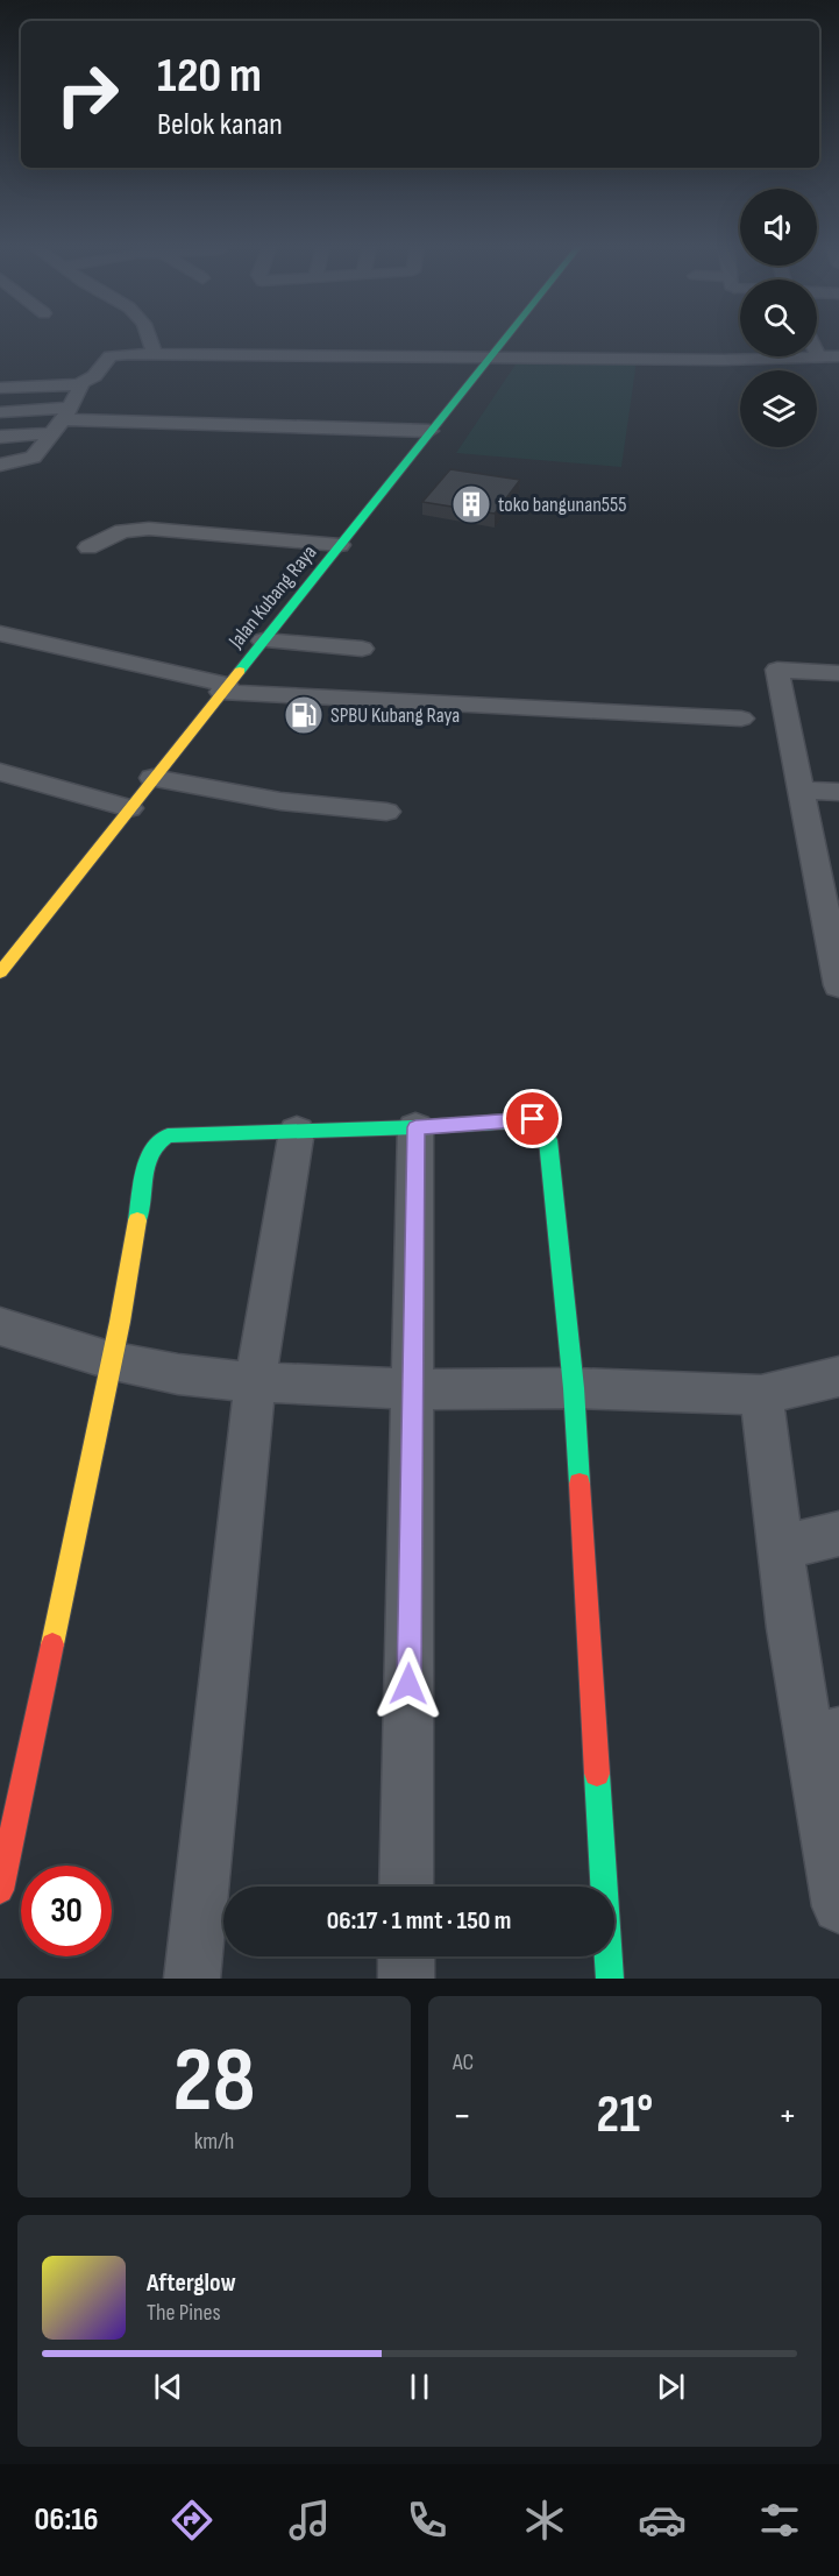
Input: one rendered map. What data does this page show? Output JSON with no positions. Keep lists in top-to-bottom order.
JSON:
{
  "streets": {
    "main road": ["Jalan Kubang Raya"]
  },
  "places": {
    "building": ["toko bangunan555"],
    "fuel station": ["SPBU Kubang Raya"]
  },
  "page": {
    "turn": ["120 m", "Belok kanan"],
    "limit": "30",
    "trip": "06:17 · 1 mnt · 150 m",
    "tile": [
      ["28", "km/h"],
      "AC"
    ],
    "heat": ["−", "21°", "+"],
    "song": ["Afterglow", "The Pines"],
    "tabs": "06:16"
  }
}
